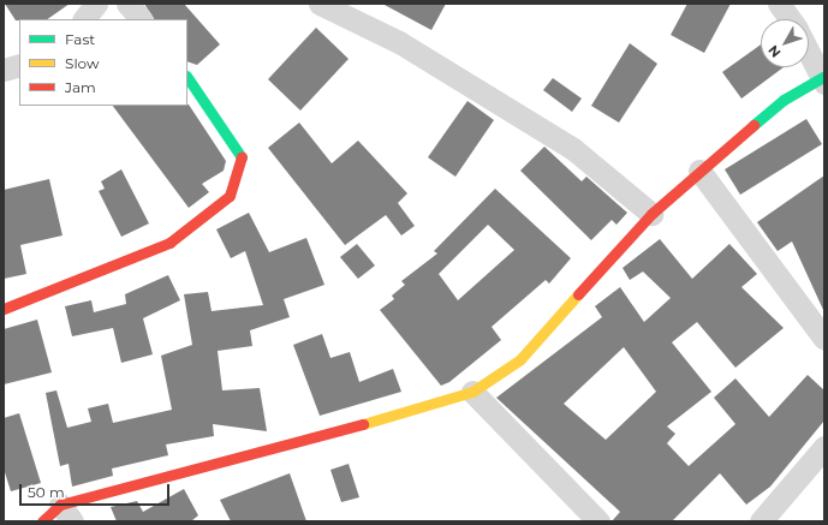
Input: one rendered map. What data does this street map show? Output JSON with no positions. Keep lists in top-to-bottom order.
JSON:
{
  "legend": ["Fast", "Slow", "Jam"],
  "scale_bar": "50 m",
  "north": "bottom left"
}
